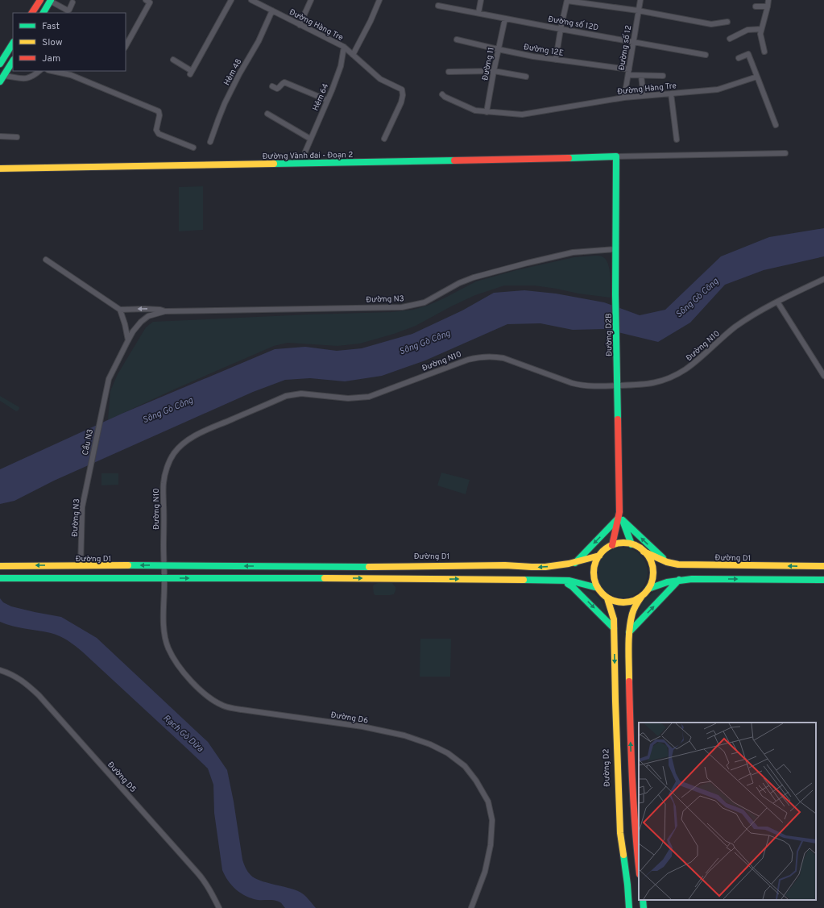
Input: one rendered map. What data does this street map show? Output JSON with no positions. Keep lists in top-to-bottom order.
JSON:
{
  "streets": {
    "main road": [
      "Đường Vành đai - Đoạn 2",
      "Đường D2B",
      "Đường D1",
      "Đường D2"
    ],
    "street": [
      "Đường số 12D",
      "Đường Hàng Tre",
      "Đường số 12",
      "Đường 12E",
      "Đường 11",
      "Hẻm 48",
      "Hẻm 64",
      "Đường N3",
      "Đường N10",
      "Cầu N3",
      "Đường D6",
      "Đường D5"
    ]
  },
  "crossings": [
    ["Đường số 12D", "Đường số 12"],
    ["Đường số 12D", "Đường 11"],
    ["Đường Hàng Tre", "Đường số 12"],
    ["Đường Hàng Tre", "Đường 11"],
    ["Đường Hàng Tre", "Hẻm 48"],
    ["Đường Hàng Tre", "Hẻm 64"],
    ["Đường số 12", "Đường 12E"],
    ["Đường 12E", "Đường 11"],
    ["Đường Vành đai - Đoạn 2", "Đường D2B"],
    ["Đường N3", "Đường D2B"],
    ["Đường N3", "Cầu N3"],
    ["Đường N3", "Đường D1"],
    ["Đường D2B", "Đường N10"],
    ["Đường D2B", "Đường D1"],
    ["Đường D2B", "Đường D2"],
    ["Đường N10", "Đường D1"],
    ["Đường N10", "Đường D6"],
    ["Đường D1", "Đường D2"]
  ],
  "water": ["Sông Gò Công", "Rạch Gò Dừa"],
  "legend": ["Fast", "Slow", "Jam"]
}
